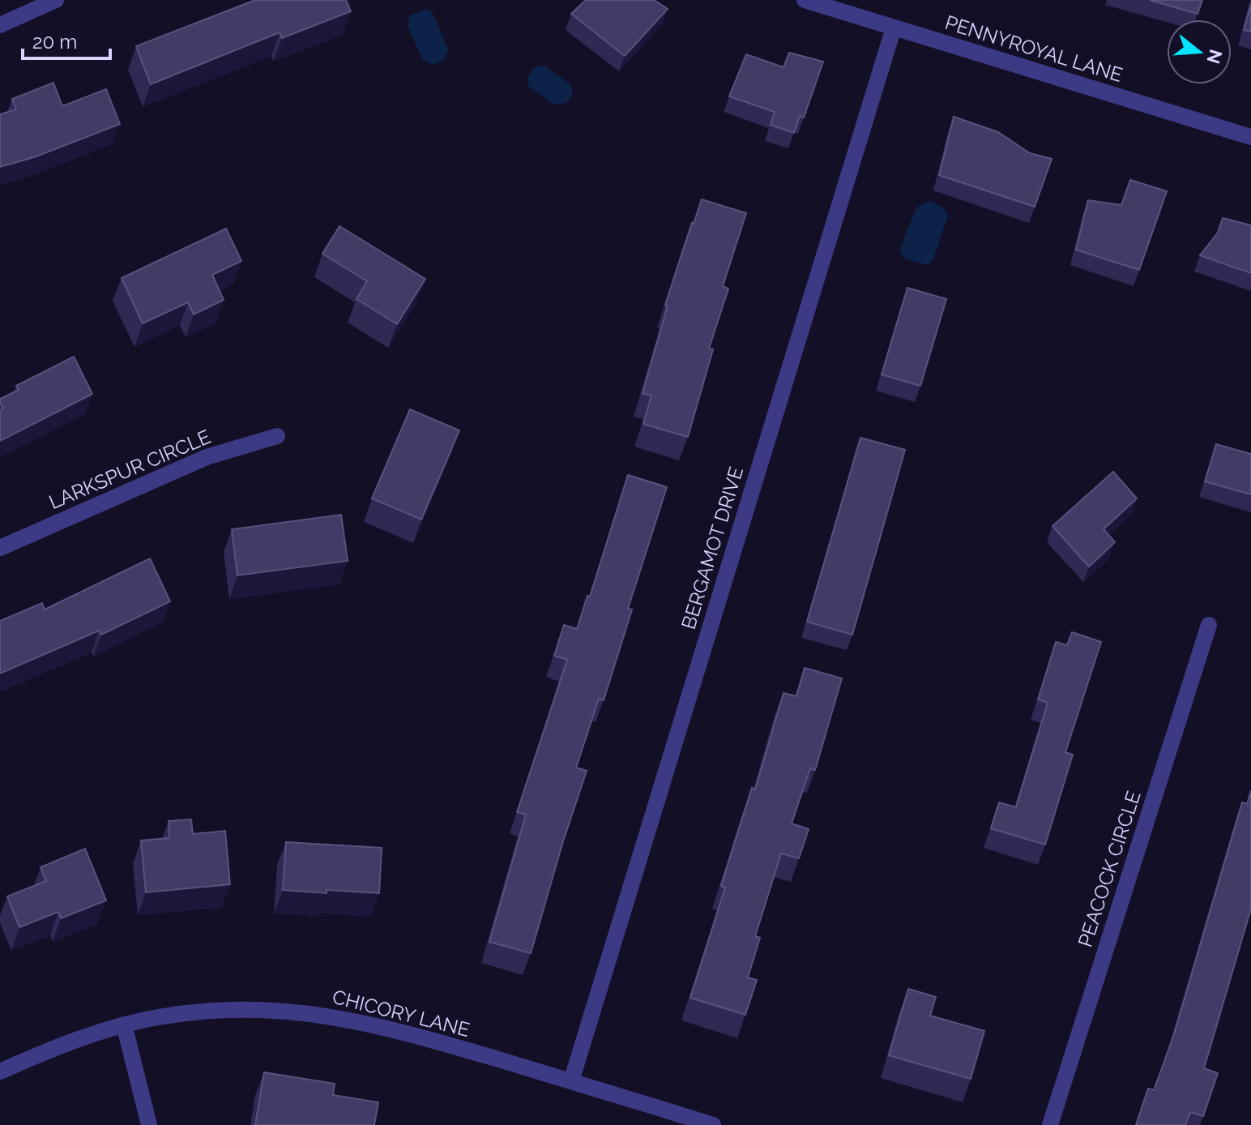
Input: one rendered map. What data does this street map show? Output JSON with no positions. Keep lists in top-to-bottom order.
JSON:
{
  "streets": {
    "street": [
      "PENNYROYAL LANE",
      "LARKSPUR CIRCLE",
      "BERGAMOT DRIVE",
      "PEACOCK CIRCLE",
      "CHICORY LANE"
    ]
  },
  "crossings": [
    ["PENNYROYAL LANE", "BERGAMOT DRIVE"],
    ["BERGAMOT DRIVE", "CHICORY LANE"]
  ],
  "scale_bar": "20 m",
  "north": "right"
}
